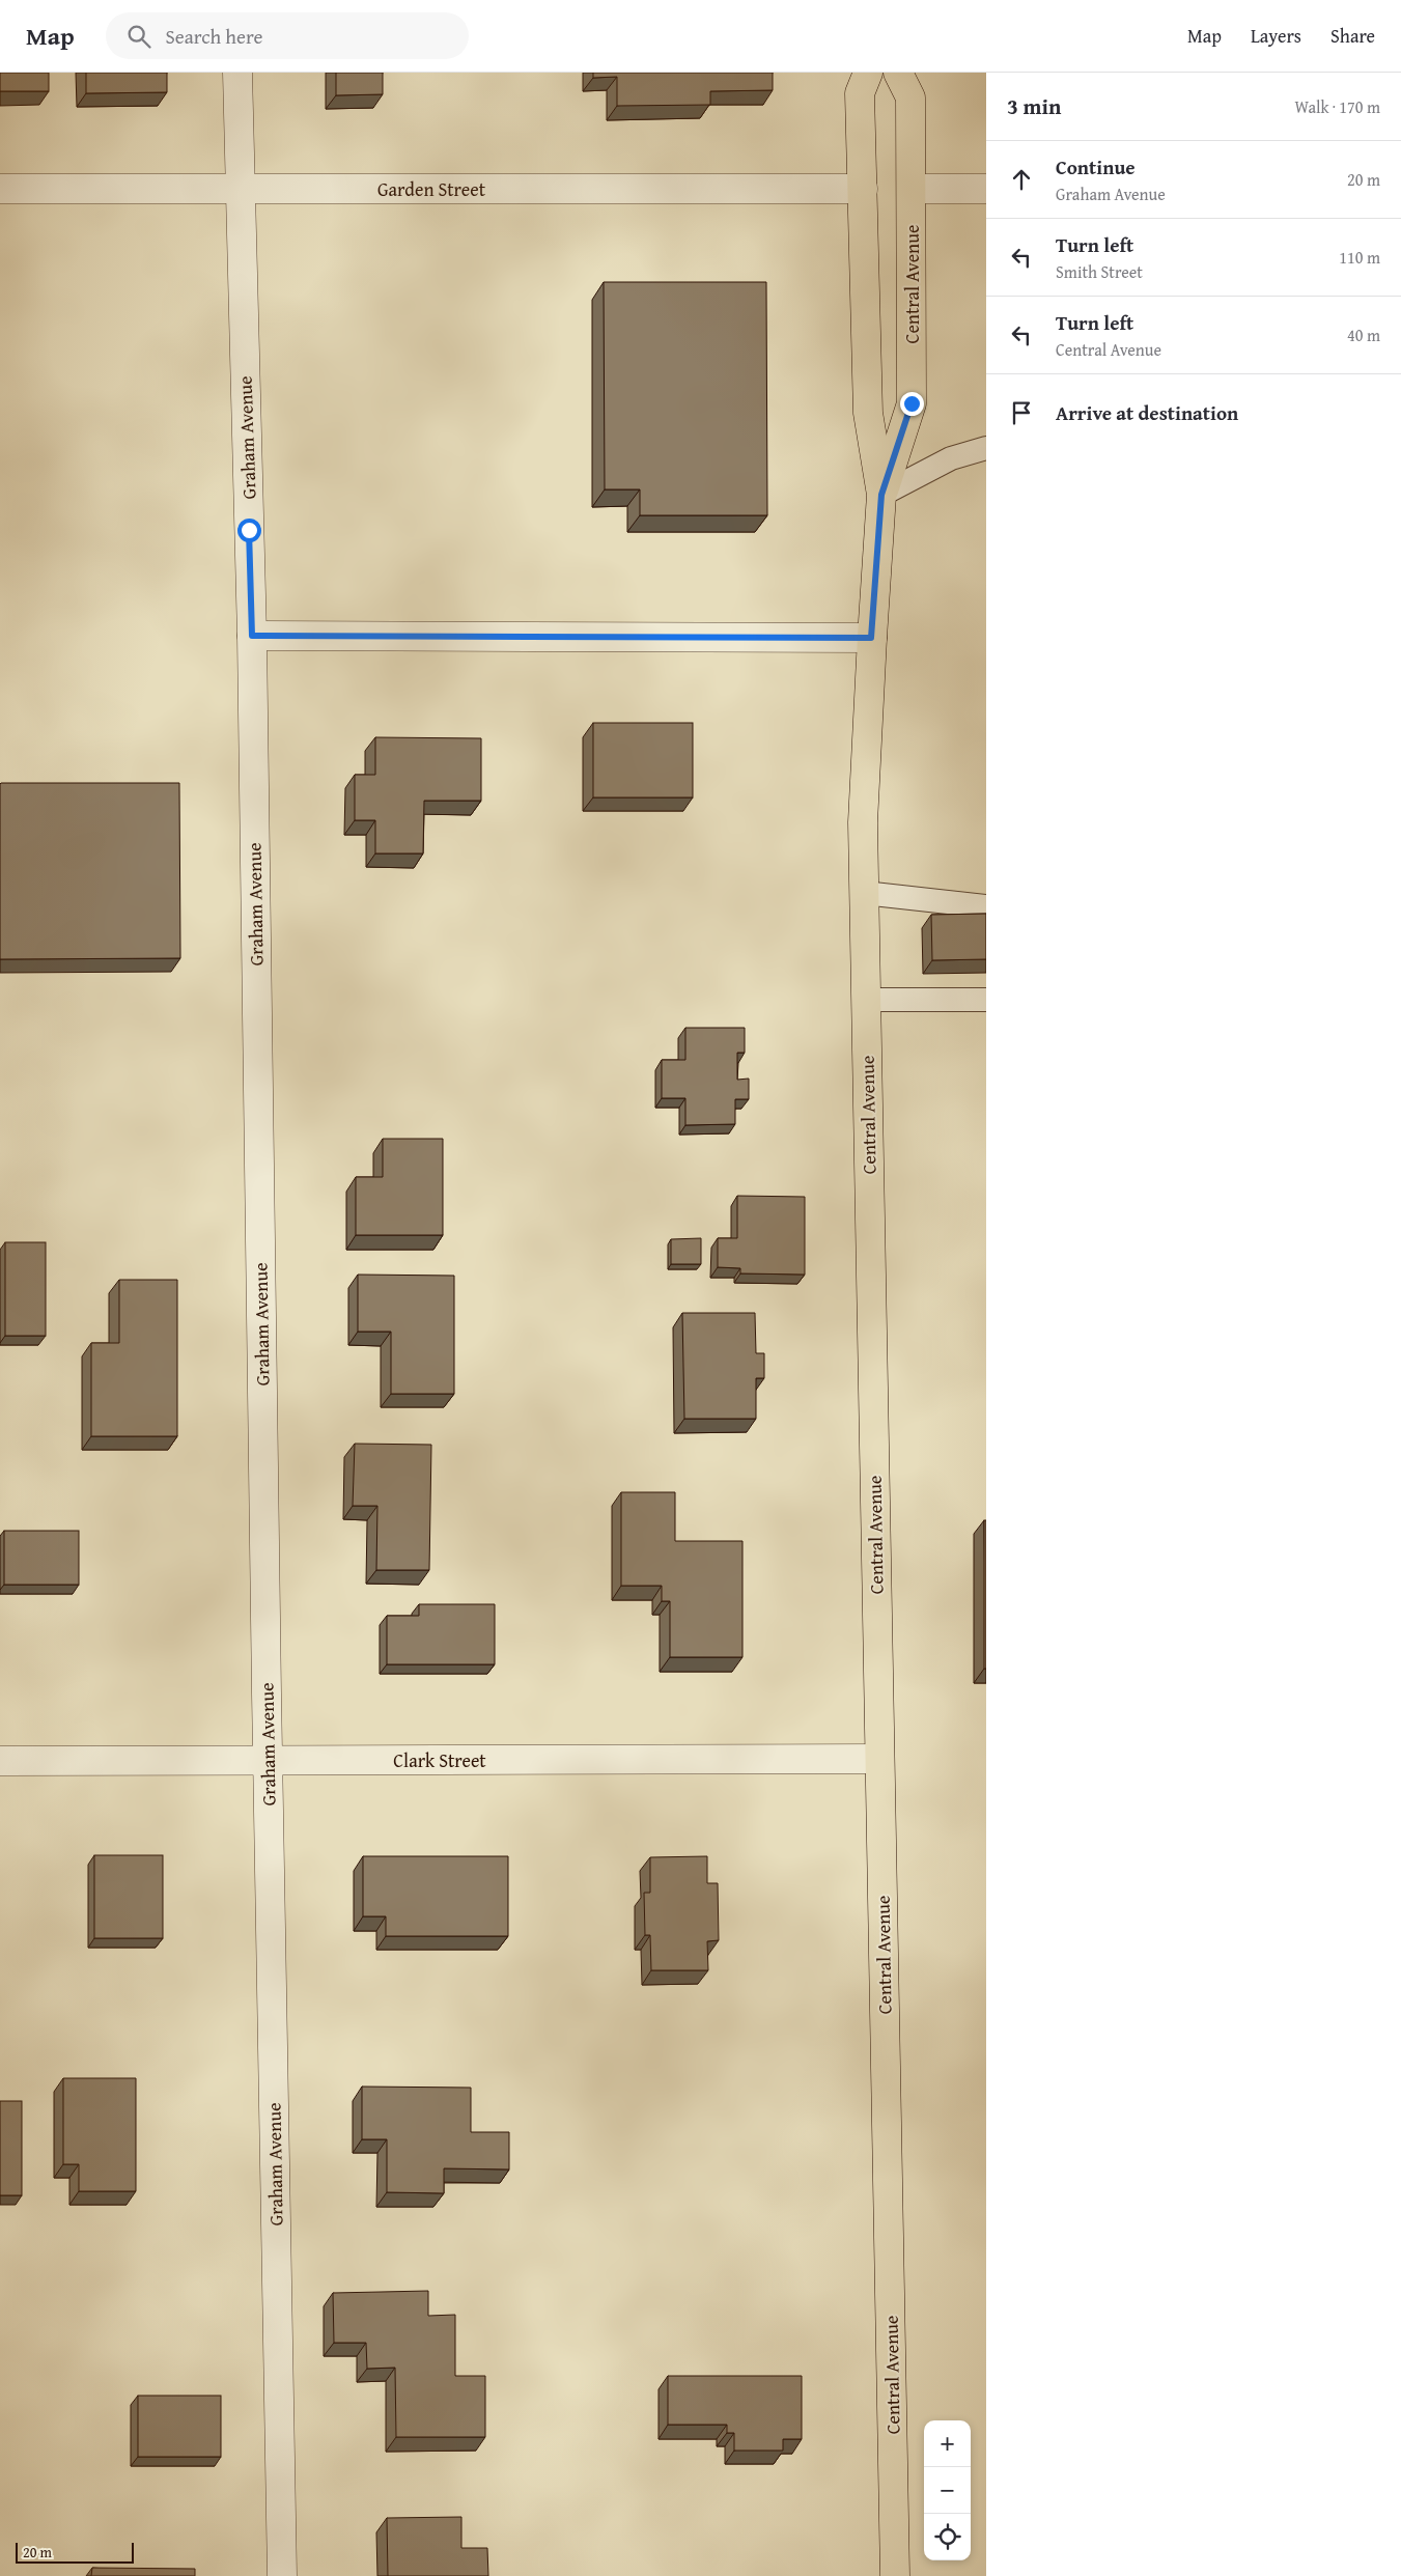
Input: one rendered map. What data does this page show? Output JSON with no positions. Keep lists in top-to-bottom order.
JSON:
{
  "streets": {
    "main road": ["Central Avenue"],
    "street": ["Garden Street", "Graham Avenue", "Clark Street"]
  },
  "crossings": [
    ["Garden Street", "Central Avenue"],
    ["Garden Street", "Graham Avenue"],
    ["Central Avenue", "Clark Street"],
    ["Graham Avenue", "Clark Street"]
  ],
  "scale_bar": "20 m",
  "page": {
    "header": "Map",
    "search": "Search here",
    "nav": ["Map", "Layers", "Share"],
    "heading": ["3 min", "Walk · 170 m"],
    "list": [
      ["Continue", "Graham Avenue", "20 m"],
      ["Turn left", "Smith Street", "110 m"],
      ["Turn left", "Central Avenue", "40 m"],
      "Arrive at destination"
    ],
    "map_buttons": ["+", "−"],
    "scale": "20 m"
  }
}
